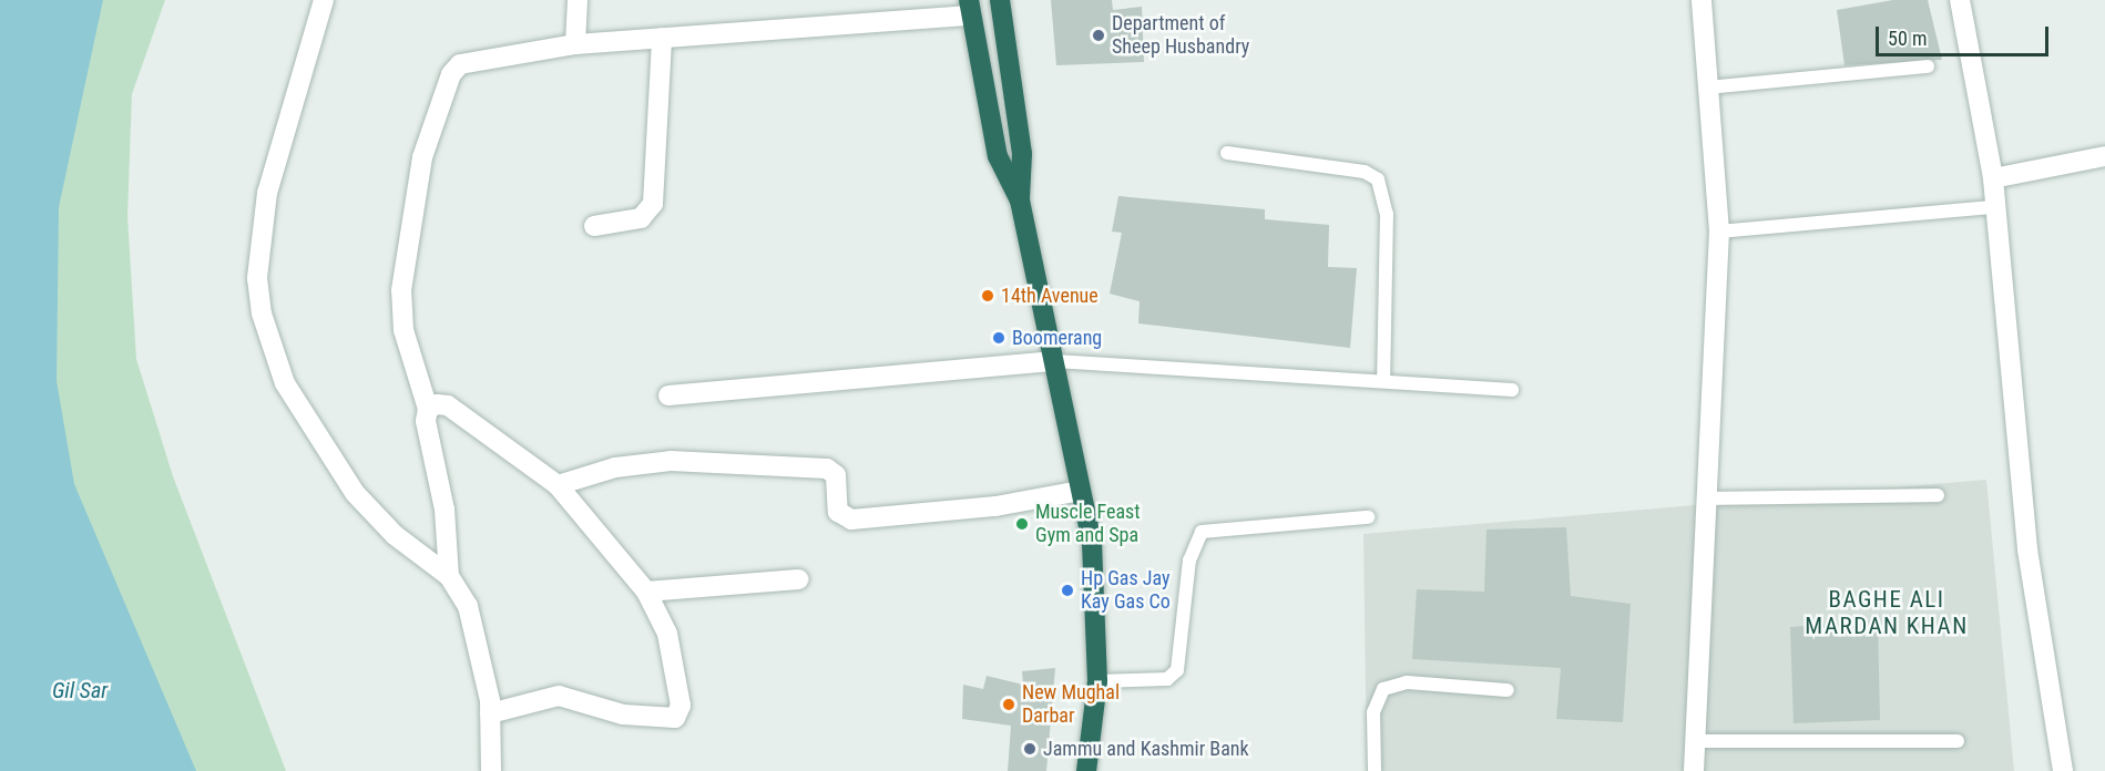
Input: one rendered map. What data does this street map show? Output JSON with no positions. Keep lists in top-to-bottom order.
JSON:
{
  "districts": ["BAGHE ALI MARDAN KHAN"],
  "water": ["Gil Sar"],
  "places": [
    "Department of Sheep Husbandry",
    "14th Avenue",
    "Boomerang",
    "Muscle Feast Gym and Spa",
    "Hp Gas Jay Kay Gas Co",
    "New Mughal Darbar",
    "Jammu and Kashmir Bank"
  ],
  "scale_bar": "50 m"
}
